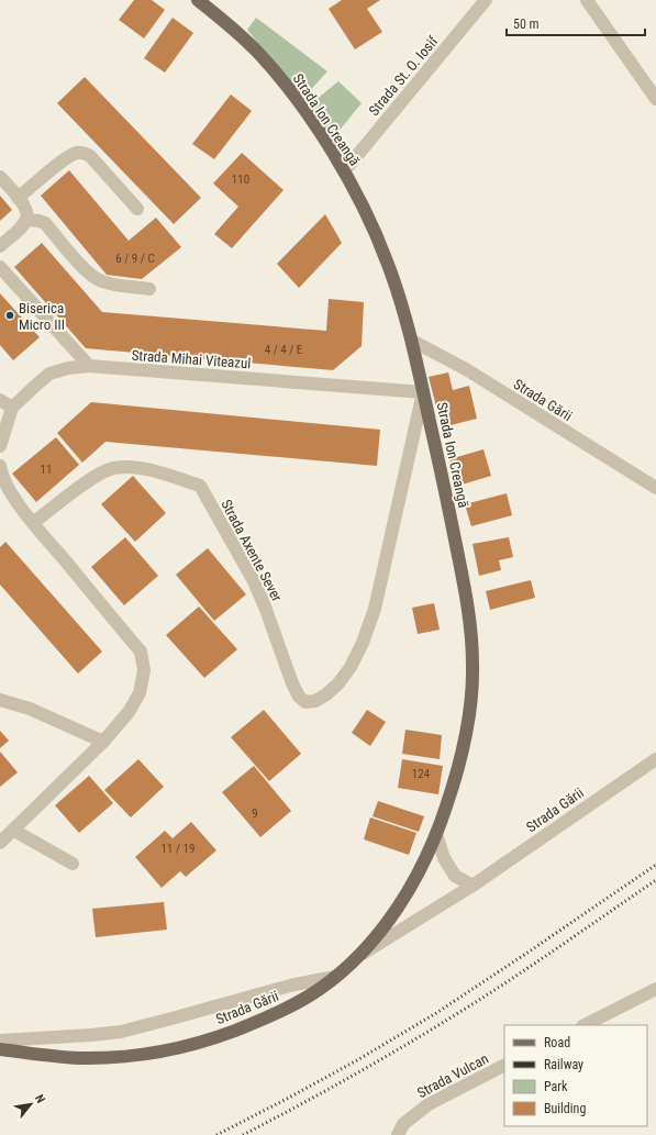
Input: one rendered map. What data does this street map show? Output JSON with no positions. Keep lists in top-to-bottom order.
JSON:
{
  "streets": {
    "main road": ["Strada Ion Creangă", "Strada Gării"],
    "street": [
      "Strada St. O. Iosif",
      "Strada Mihai Viteazul",
      "Strada Axente Sever",
      "Strada Vulcan"
    ]
  },
  "crossings": [
    ["Strada St. O. Iosif", "Strada Ion Creangă"],
    ["Strada Ion Creangă", "Strada Mihai Viteazul"],
    ["Strada Ion Creangă", "Strada Gării"],
    ["Strada Ion Creangă", "Strada Axente Sever"],
    ["Strada Mihai Viteazul", "Strada Axente Sever"]
  ],
  "places": ["Biserica Micro III"],
  "house_numbers": [
    "110",
    "6 / 9 / C",
    "4 / 4 / E",
    "11",
    "124",
    "9",
    "11 / 19"
  ],
  "legend": [
    "Road",
    "Railway",
    "Park",
    "Building"
  ],
  "scale_bar": "50 m",
  "north": "top right"
}
